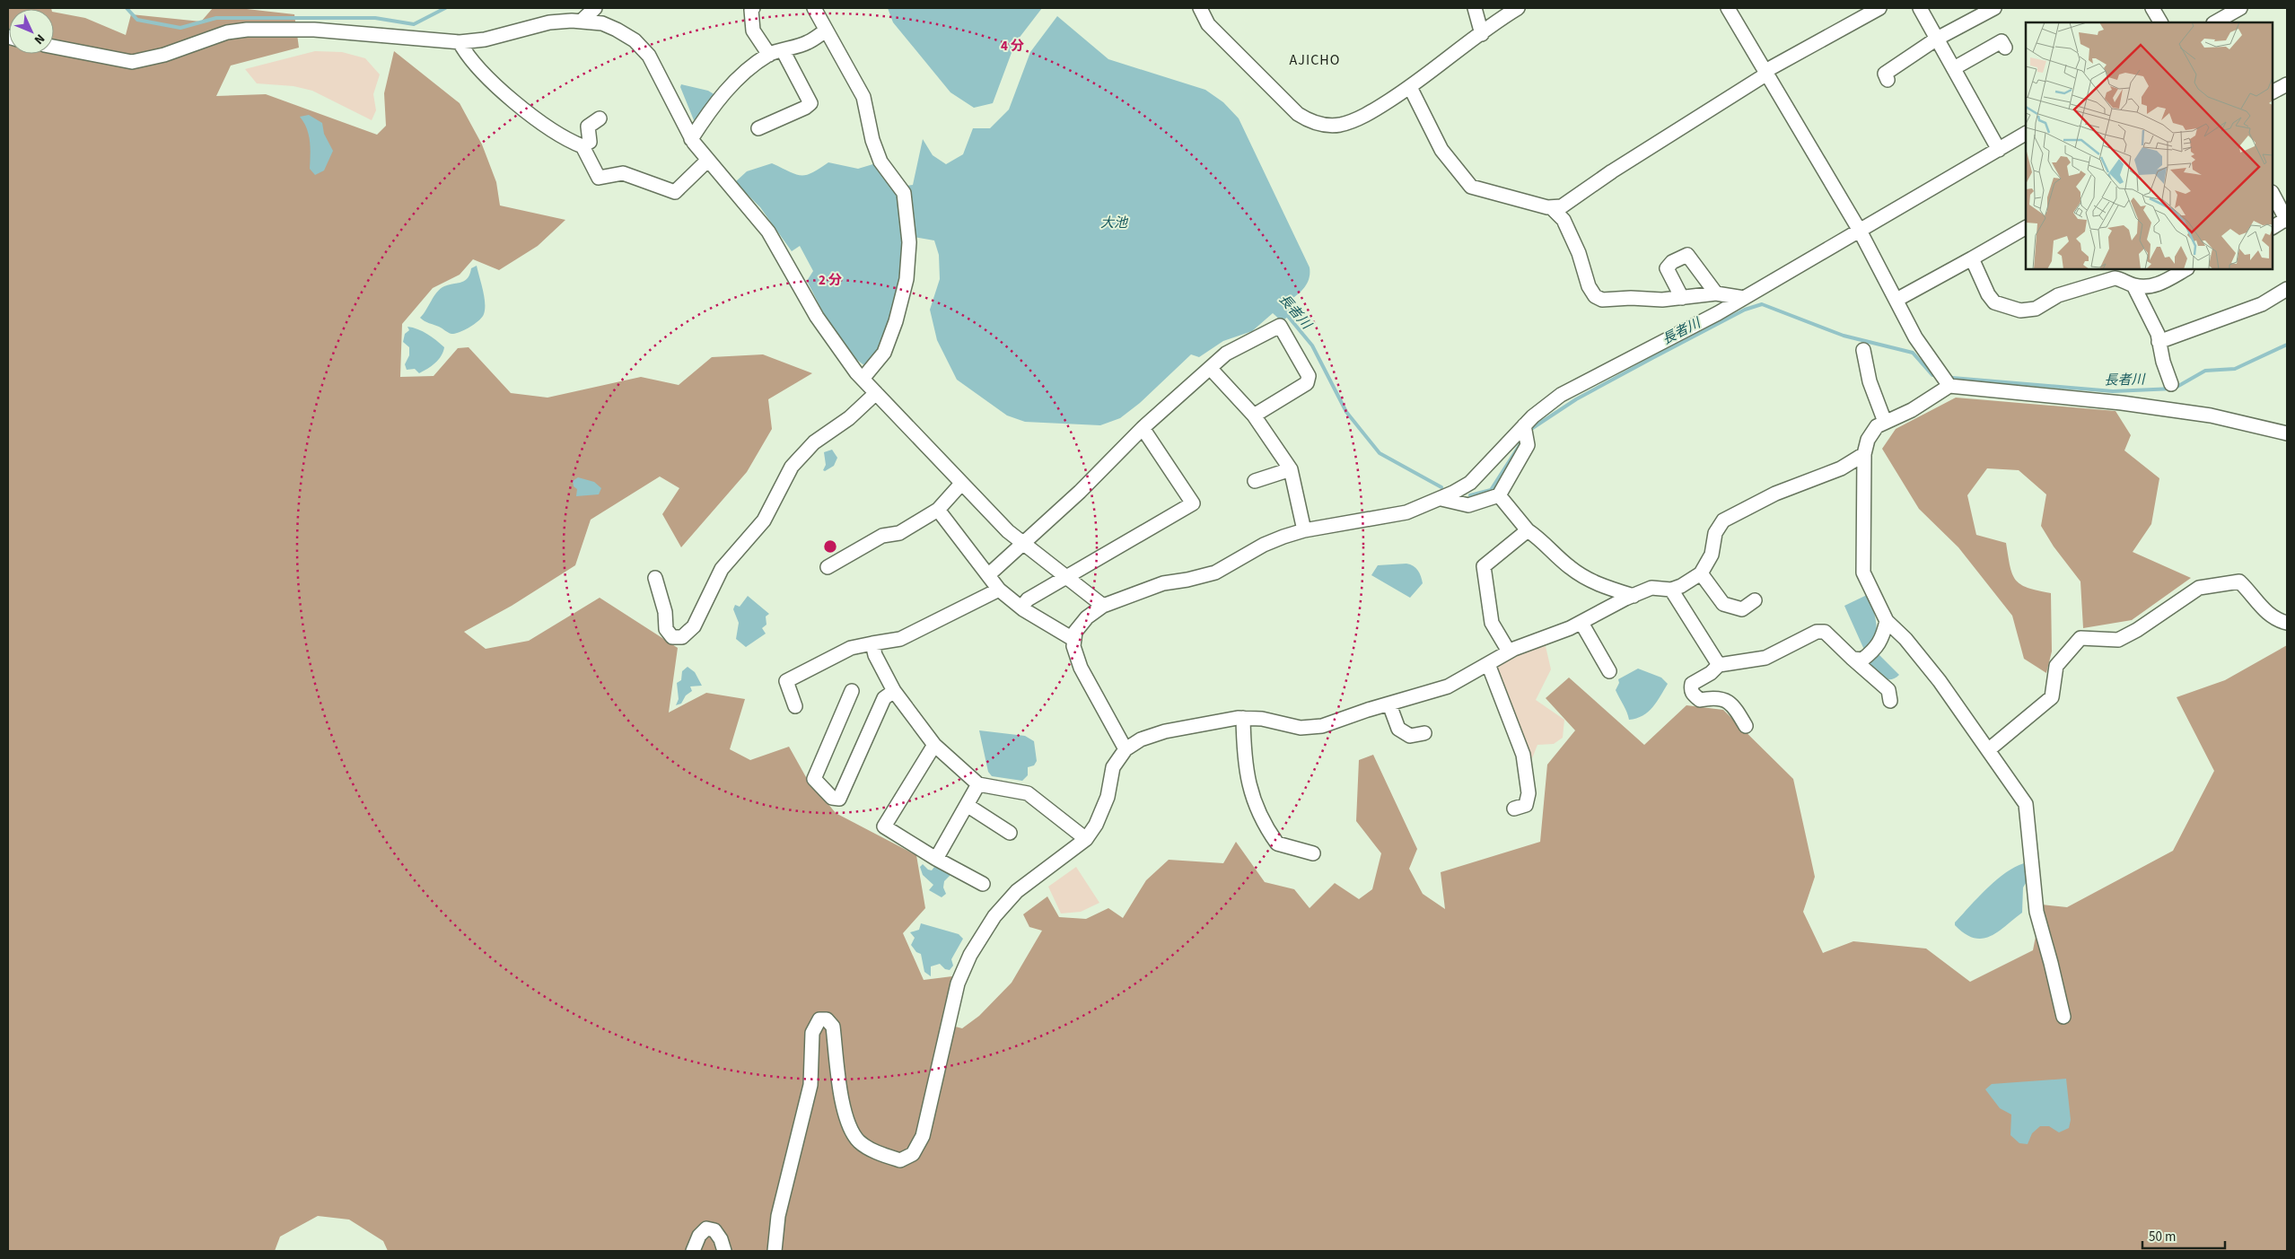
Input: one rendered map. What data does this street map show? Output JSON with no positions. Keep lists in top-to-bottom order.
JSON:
{
  "districts": ["AJICHO"],
  "water": ["大池", "長者川"],
  "scale_bar": "50 m",
  "north": "bottom right",
  "rings": ["4 分", "2 分"]
}
